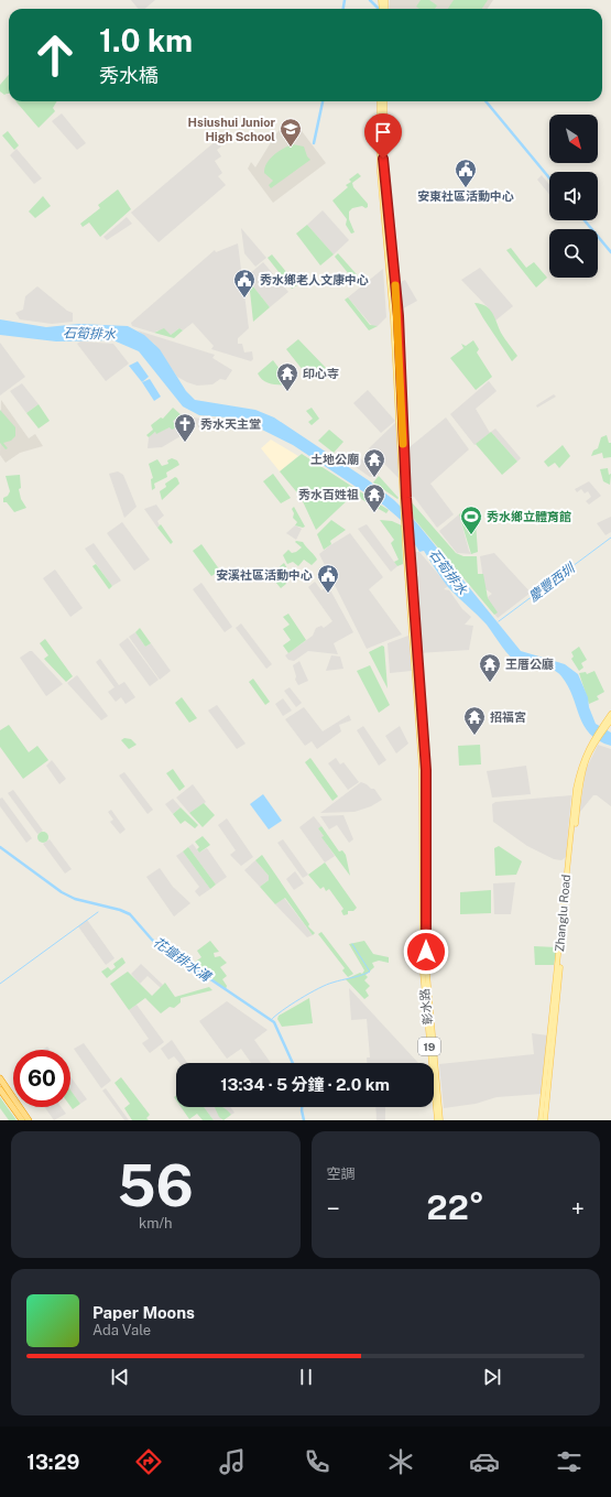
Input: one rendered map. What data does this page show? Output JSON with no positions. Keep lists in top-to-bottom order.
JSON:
{
  "streets": {
    "main road": ["Zhanglu Road", "彰水路", "19"]
  },
  "crossings": [
    ["彰水路", "19"]
  ],
  "water": ["石筍排水", "慶豐西圳", "花壇排水溝"],
  "places": {
    "school or university": ["Hsiushui Junior High School"],
    "public building": ["安東社區活動中心", "秀水鄉老人文康中心", "安溪社區活動中心"],
    "temple": [
      "印心寺",
      "土地公廟",
      "秀水百姓祖",
      "王厝公廳",
      "招福宮"
    ],
    "church": ["秀水天主堂"],
    "sports": ["秀水鄉立體育館"]
  },
  "north": "bottom right",
  "page": {
    "turn": ["1.0 km", "秀水橋"],
    "limit": "60",
    "trip": "13:34 · 5 分鐘 · 2.0 km",
    "tile": [
      ["56", "km/h"],
      "空調"
    ],
    "heat": ["−", "22°", "+"],
    "song": ["Paper Moons", "Ada Vale"],
    "tabs": "13:29"
  }
}
